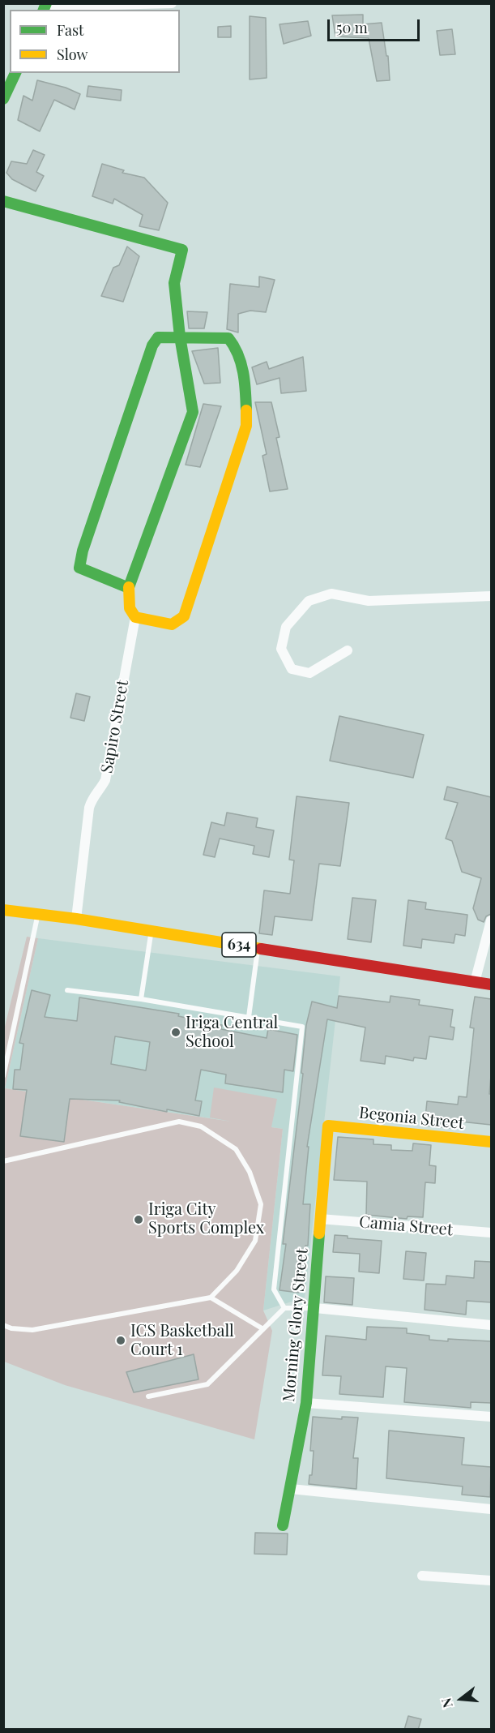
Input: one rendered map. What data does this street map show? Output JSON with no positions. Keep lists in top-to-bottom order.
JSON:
{
  "streets": {
    "street": [
      "Sapiro Street",
      "634",
      "Begonia Street",
      "Camia Street",
      "Morning Glory Street"
    ]
  },
  "crossings": [
    ["Sapiro Street", "634"],
    ["Begonia Street", "Morning Glory Street"],
    ["Camia Street", "Morning Glory Street"]
  ],
  "places": ["Iriga Central School", "Iriga City Sports Complex", "ICS Basketball Court 1"],
  "legend": ["Fast", "Slow"],
  "scale_bar": "50 m",
  "north": "left"
}
